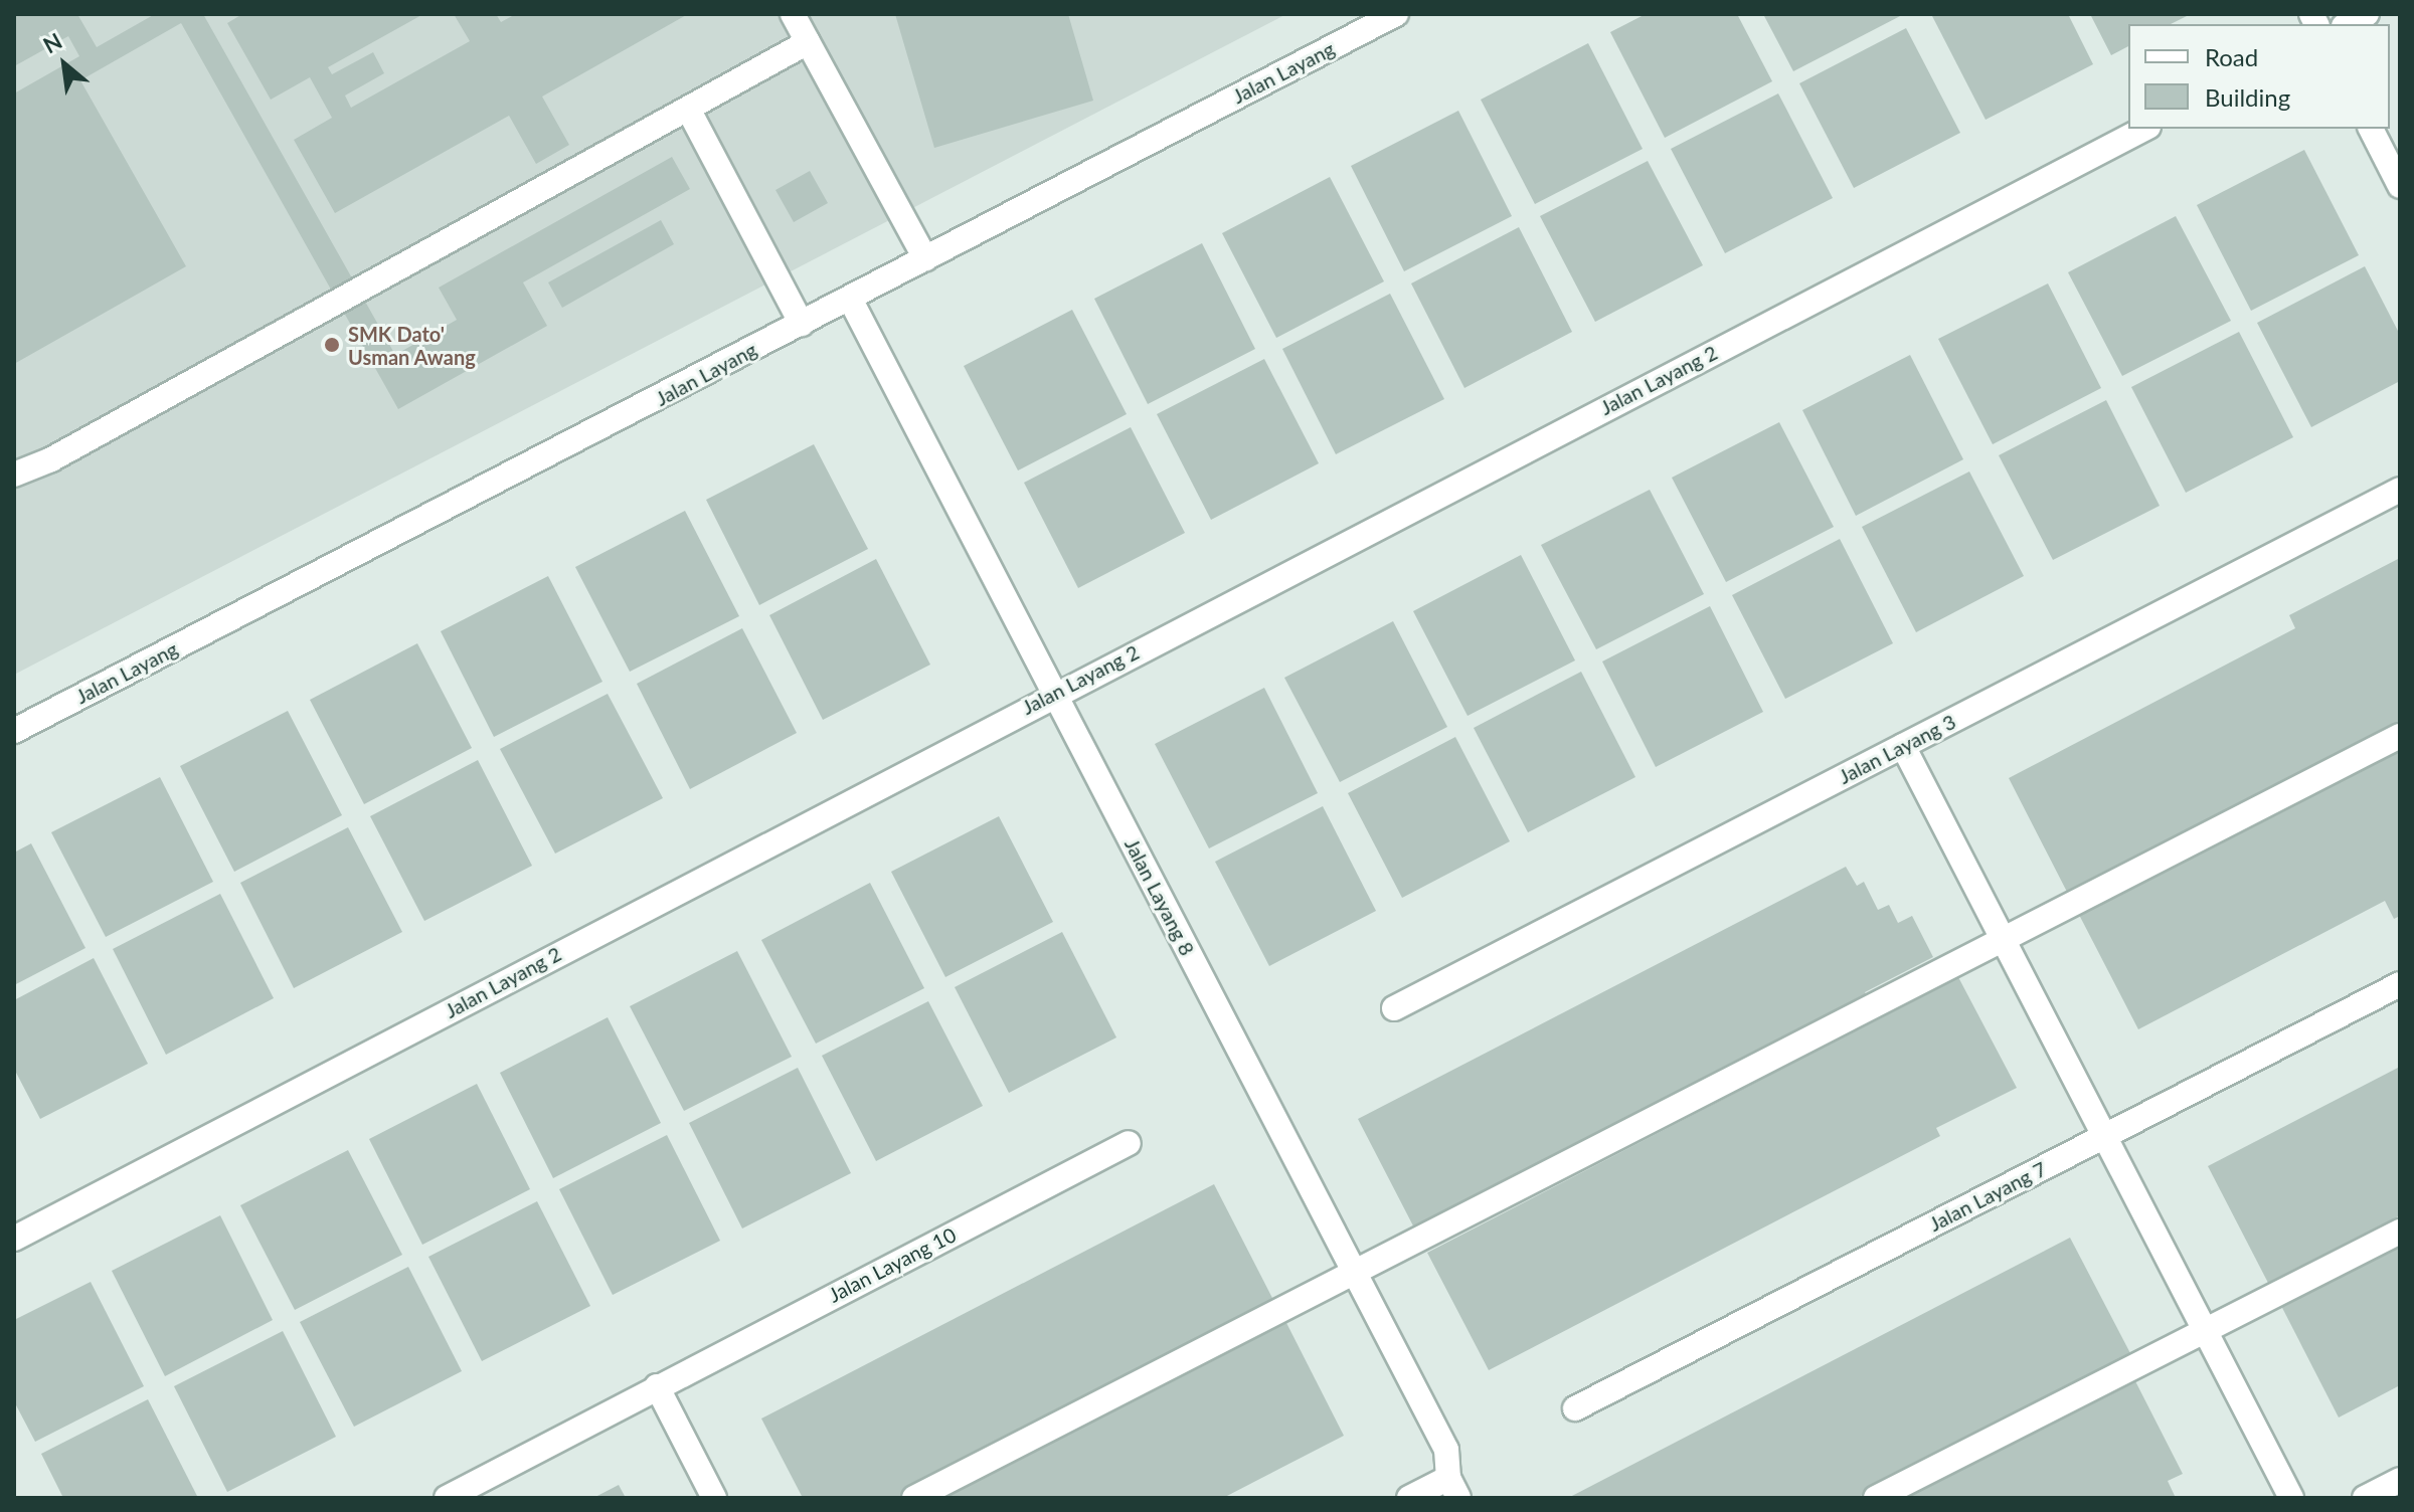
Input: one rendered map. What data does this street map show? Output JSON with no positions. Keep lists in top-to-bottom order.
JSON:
{
  "streets": {
    "street": [
      "Jalan Layang",
      "Jalan Layang 2",
      "Jalan Layang 3",
      "Jalan Layang 8",
      "Jalan Layang 7",
      "Jalan Layang 10"
    ]
  },
  "crossings": [
    ["Jalan Layang", "Jalan Layang 8"],
    ["Jalan Layang 2", "Jalan Layang 8"]
  ],
  "places": ["SMK Dato' Usman Awang"],
  "legend": ["Road", "Building"],
  "north": "top left"
}
